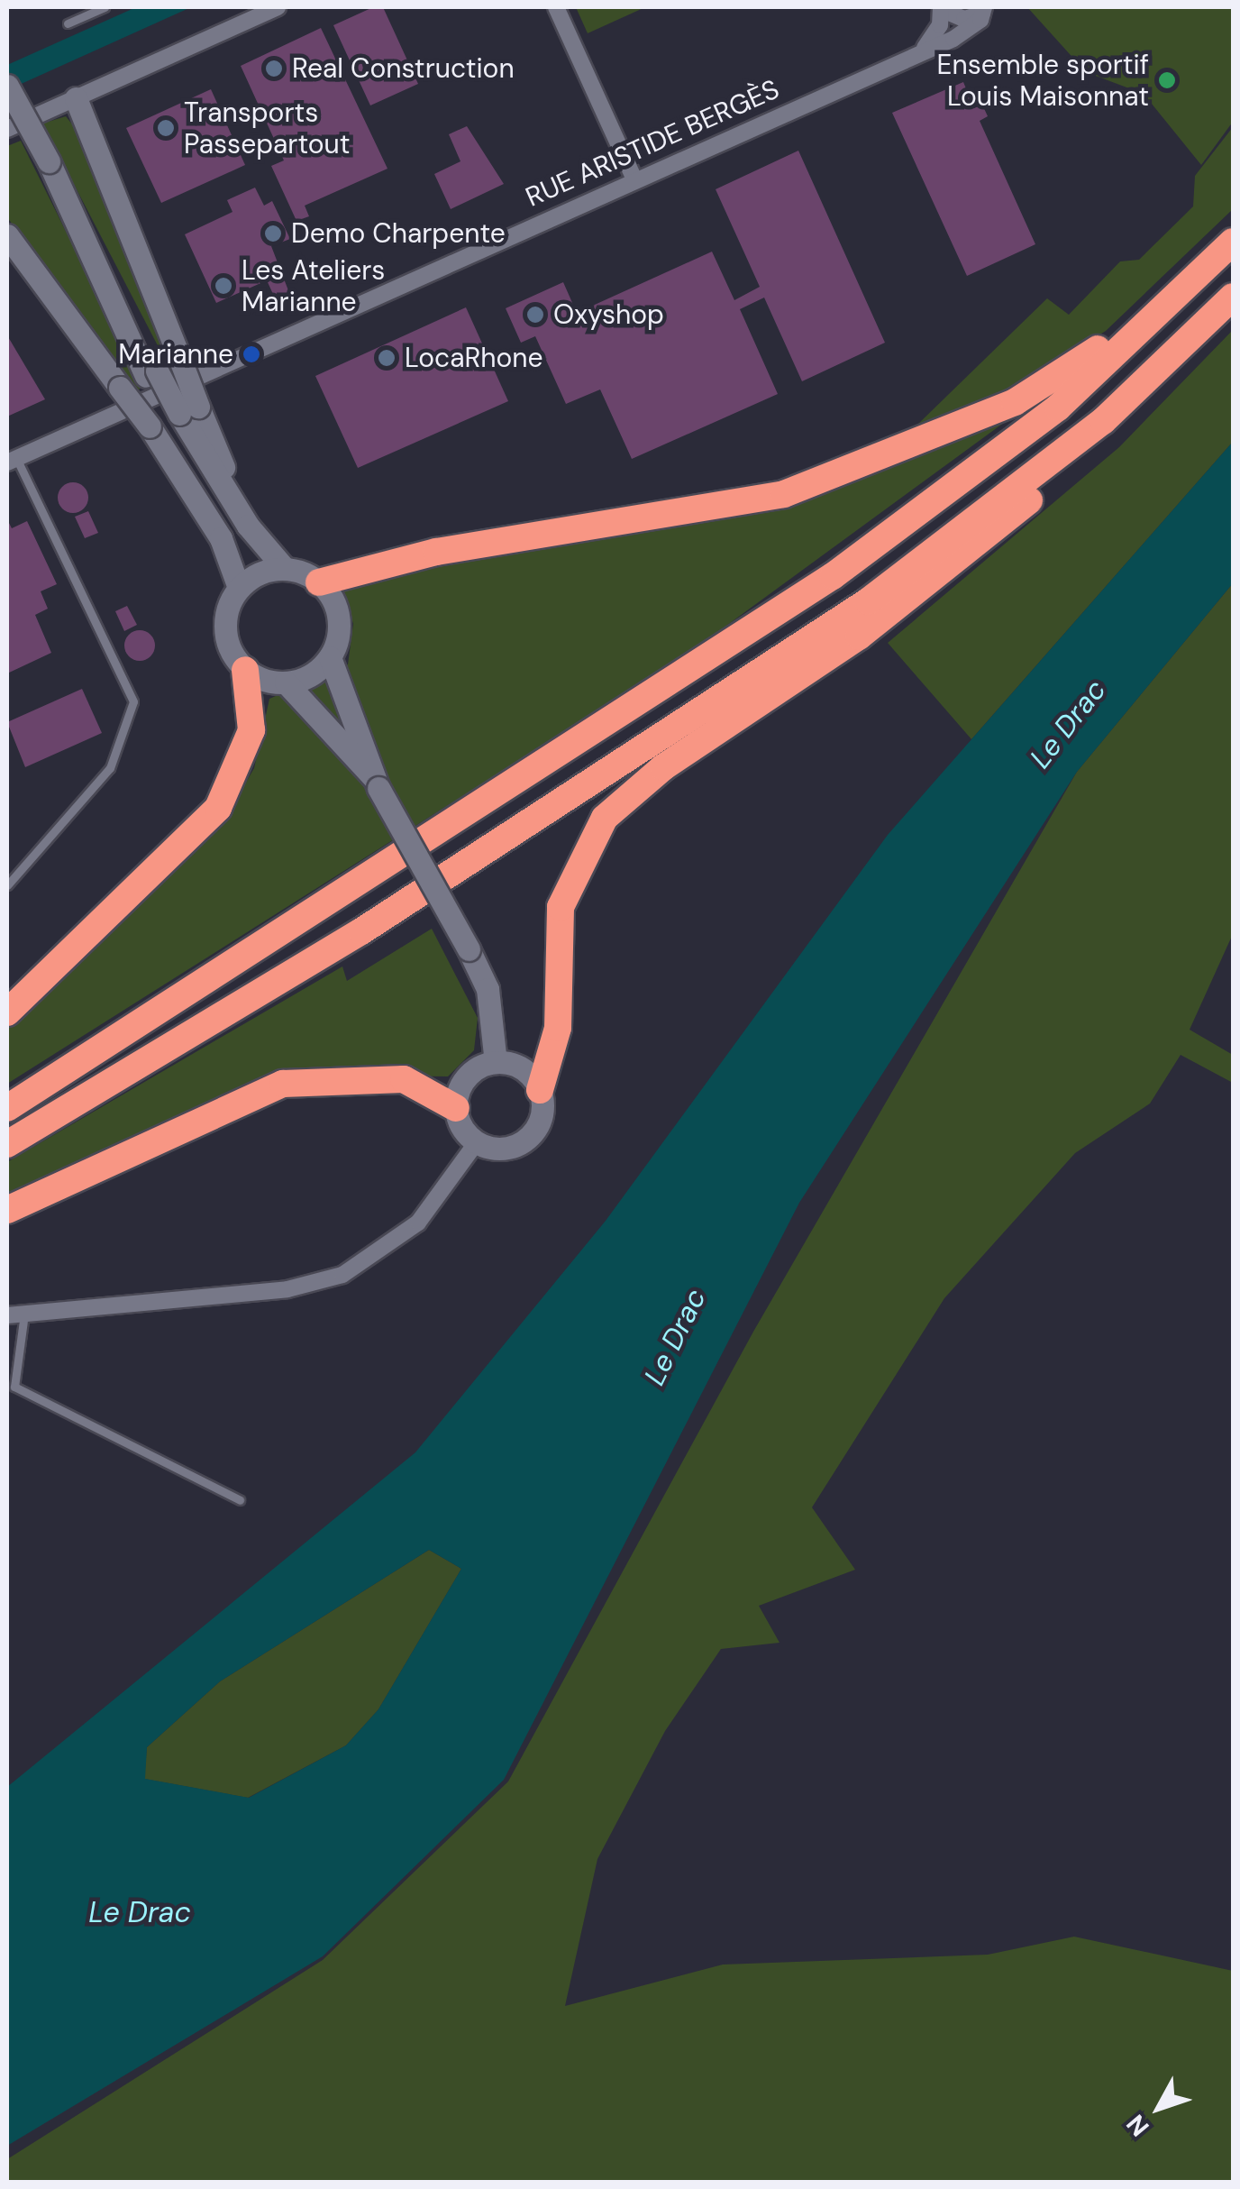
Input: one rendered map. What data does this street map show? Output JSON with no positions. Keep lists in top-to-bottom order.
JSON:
{
  "streets": {
    "street": ["RUE ARISTIDE BERGÈS"]
  },
  "water": ["Le Drac"],
  "places": [
    "Real Construction",
    "Ensemble sportif Louis Maisonnat",
    "Transports Passepartout",
    "Demo Charpente",
    "Les Ateliers Marianne",
    "Oxyshop",
    "Marianne",
    "LocaRhone"
  ],
  "north": "bottom left"
}
